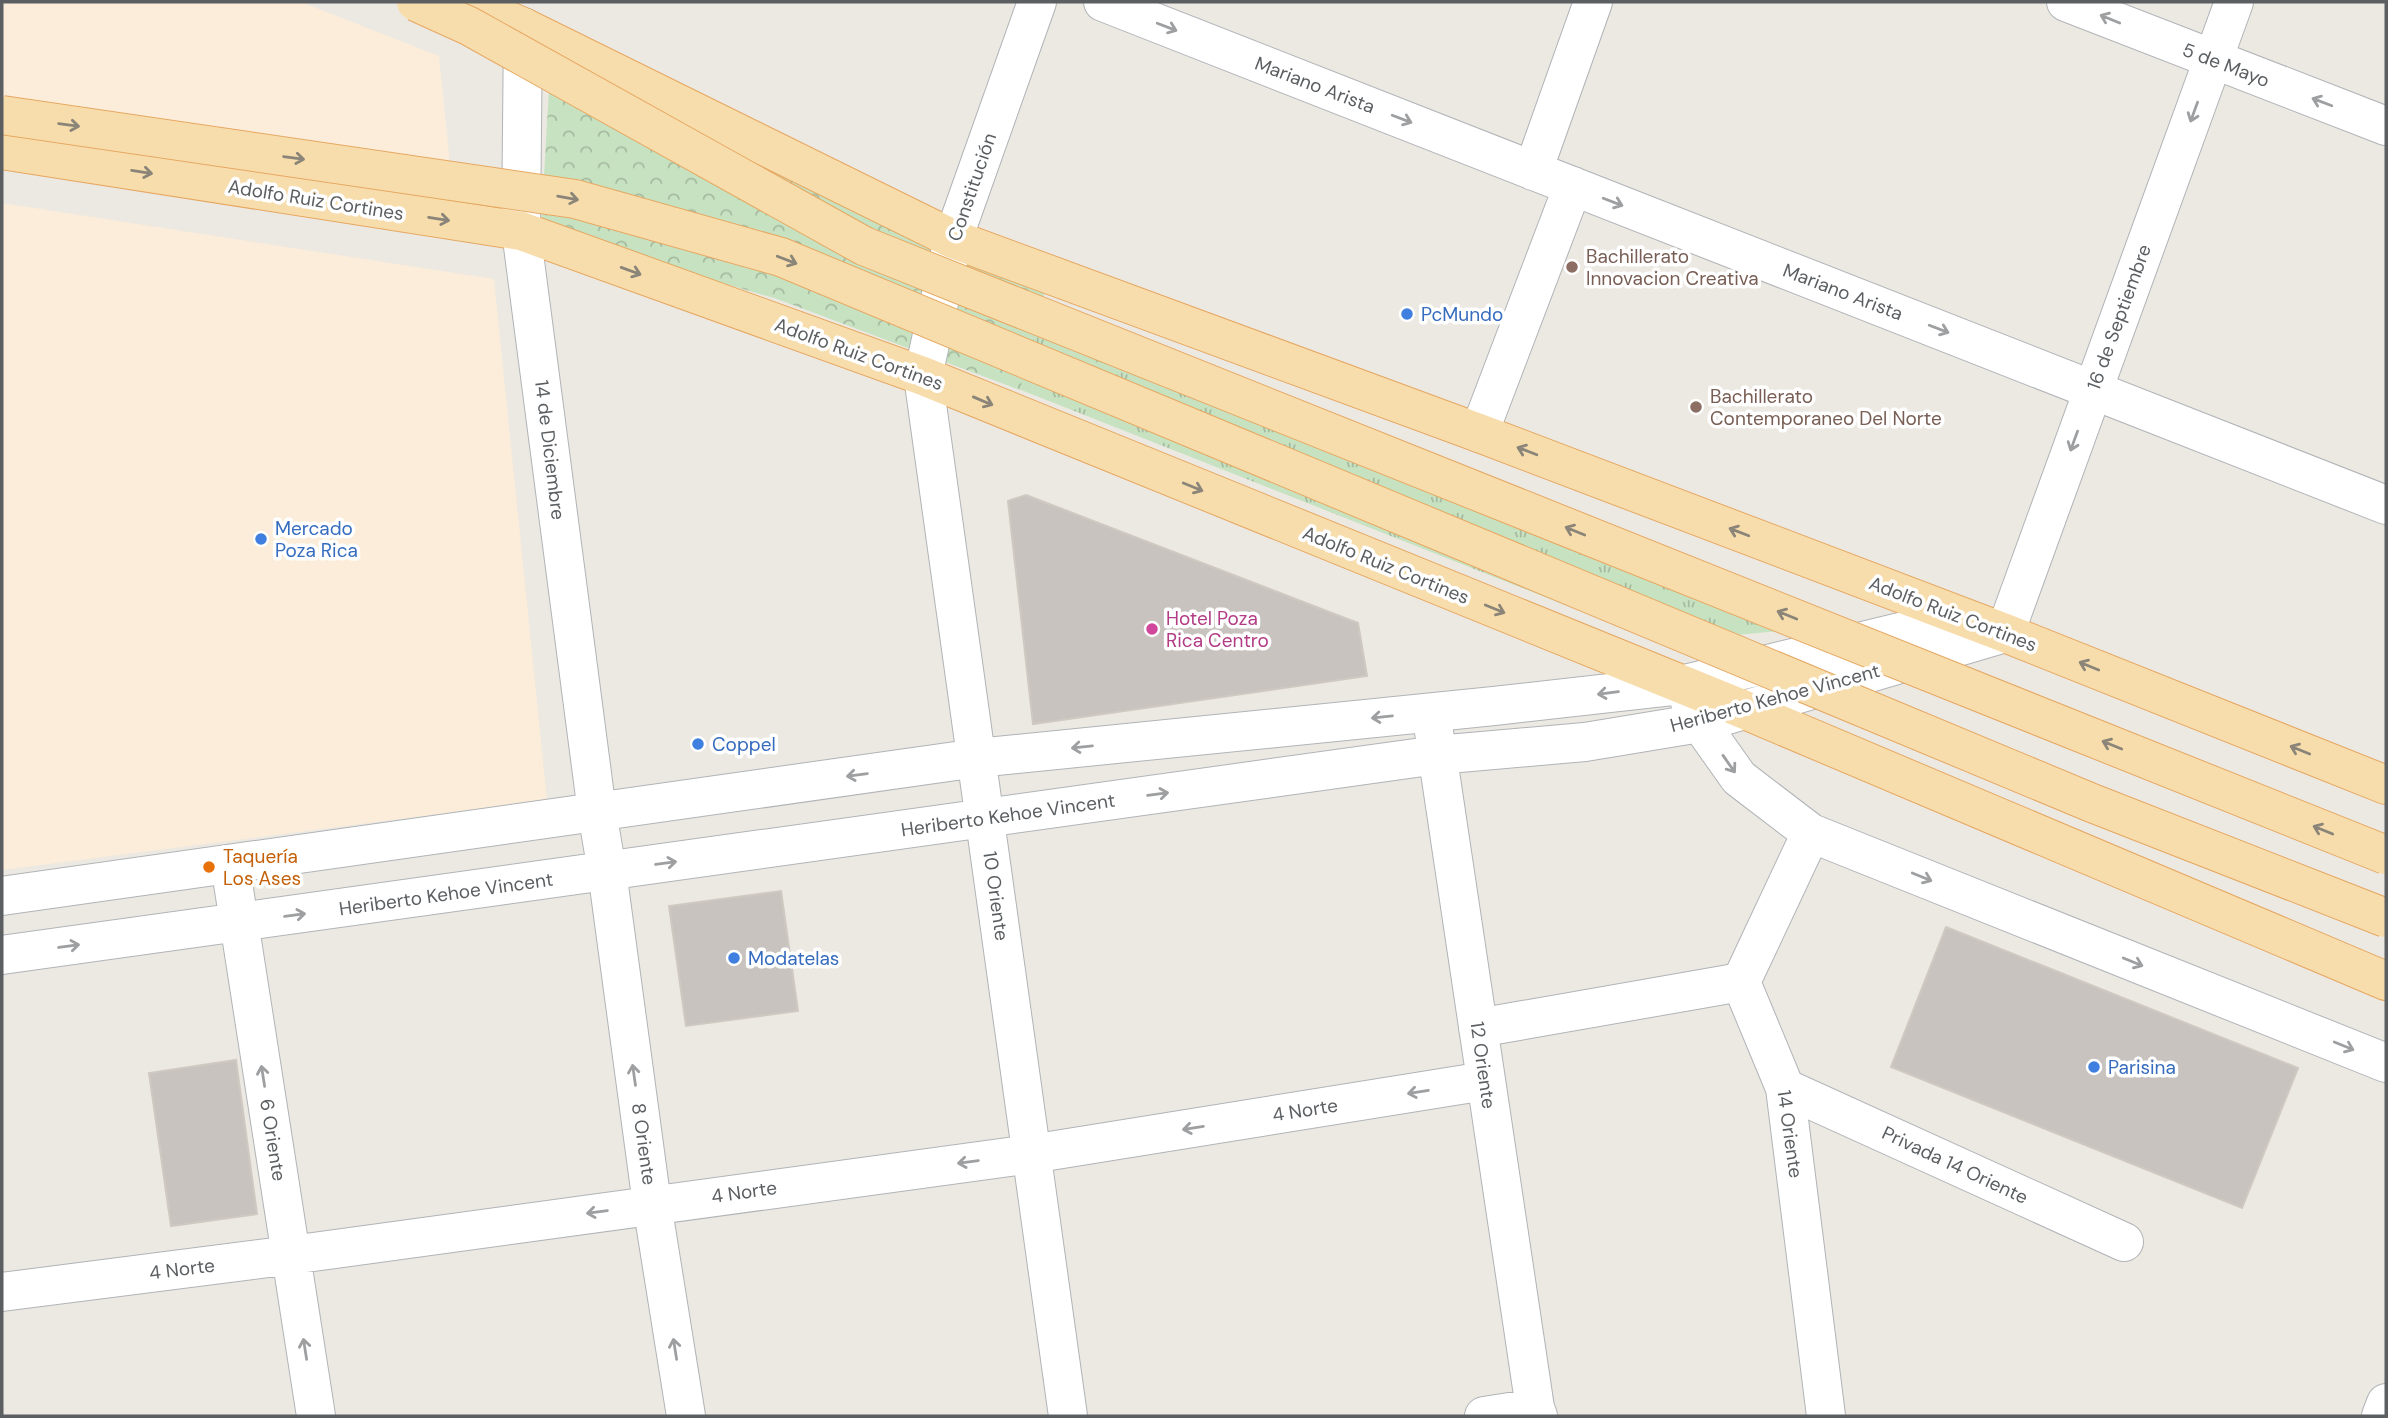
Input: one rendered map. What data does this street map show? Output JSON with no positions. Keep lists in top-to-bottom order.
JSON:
{
  "streets": {
    "main road": ["Adolfo Ruiz Cortines"],
    "street": [
      "5 de Mayo",
      "Mariano Arista",
      "Constitución",
      "16 de Septiembre",
      "14 de Diciembre",
      "Heriberto Kehoe Vincent",
      "10 Oriente",
      "12 Oriente",
      "4 Norte",
      "14 Oriente",
      "6 Oriente",
      "8 Oriente",
      "Privada 14 Oriente"
    ]
  },
  "crossings": [
    ["5 de Mayo", "16 de Septiembre"],
    ["Mariano Arista", "16 de Septiembre"],
    ["Constitución", "Adolfo Ruiz Cortines"],
    ["Constitución", "10 Oriente"],
    ["Adolfo Ruiz Cortines", "16 de Septiembre"],
    ["Adolfo Ruiz Cortines", "14 de Diciembre"],
    ["Adolfo Ruiz Cortines", "Heriberto Kehoe Vincent"],
    ["Adolfo Ruiz Cortines", "10 Oriente"],
    ["16 de Septiembre", "Heriberto Kehoe Vincent"],
    ["14 de Diciembre", "Heriberto Kehoe Vincent"],
    ["14 de Diciembre", "8 Oriente"],
    ["Heriberto Kehoe Vincent", "10 Oriente"],
    ["Heriberto Kehoe Vincent", "12 Oriente"],
    ["Heriberto Kehoe Vincent", "6 Oriente"],
    ["Heriberto Kehoe Vincent", "8 Oriente"],
    ["10 Oriente", "4 Norte"],
    ["12 Oriente", "4 Norte"],
    ["4 Norte", "6 Oriente"],
    ["4 Norte", "8 Oriente"],
    ["14 Oriente", "Privada 14 Oriente"]
  ],
  "one_way": [
    "5 de Mayo",
    "Mariano Arista",
    "16 de Septiembre",
    "4 Norte",
    "6 Oriente",
    "8 Oriente"
  ],
  "places": [
    "Bachillerato Innovacion Creativa",
    "PcMundo",
    "Bachillerato Contemporaneo Del Norte",
    "Mercado Poza Rica",
    "Hotel Poza Rica Centro",
    "Coppel",
    "Taquería Los Ases",
    "Modatelas",
    "Parisina"
  ]
}
